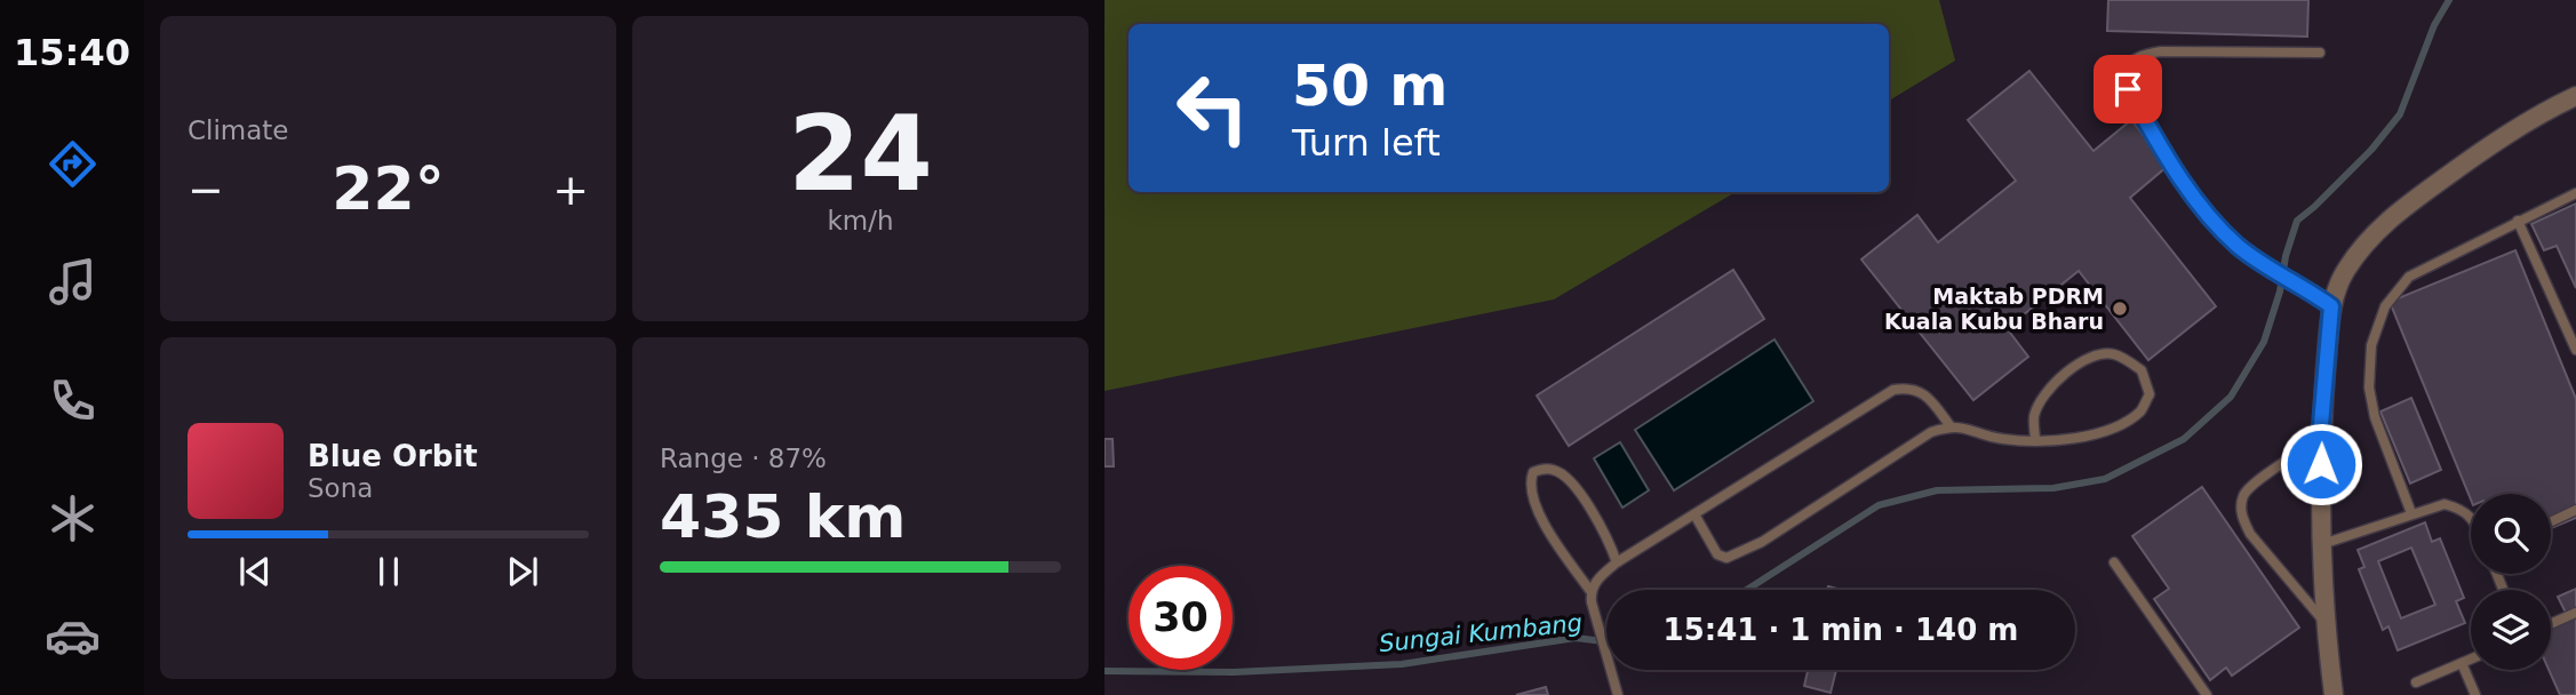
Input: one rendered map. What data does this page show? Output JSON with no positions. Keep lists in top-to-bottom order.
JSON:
{
  "water": ["Sungai Kumbang"],
  "places": ["Maktab PDRM Kuala Kubu Bharu"],
  "page": {
    "tabs": "15:40",
    "tile": [
      "Climate",
      ["24", "km/h"],
      ["Range · 87%", "435 km"]
    ],
    "turn": ["50 m", "Turn left"],
    "heat": ["−", "22°", "+"],
    "song": ["Blue Orbit", "Sona"],
    "limit": "30",
    "trip": "15:41 · 1 min · 140 m"
  }
}
